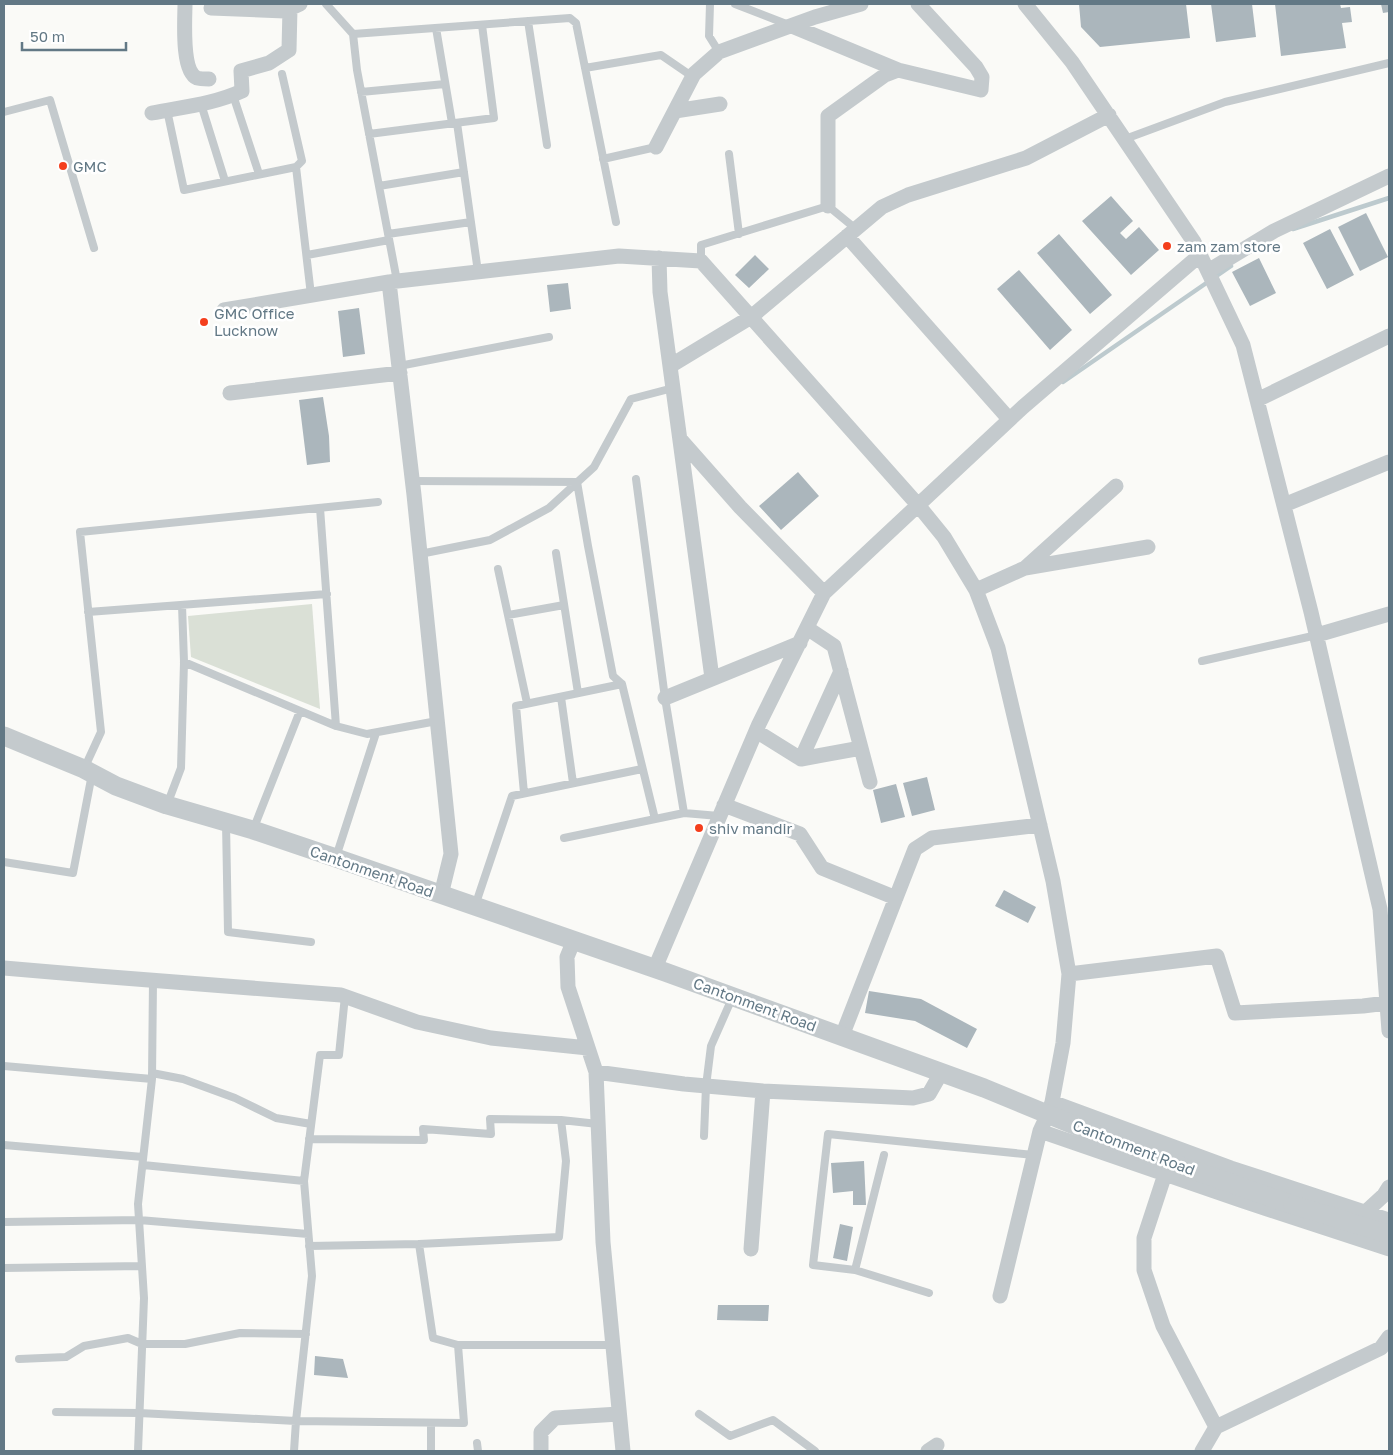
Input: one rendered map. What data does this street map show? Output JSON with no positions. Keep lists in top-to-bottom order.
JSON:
{
  "streets": {
    "street": ["Cantonment Road"]
  },
  "places": [
    "GMC",
    "zam zam store",
    "GMC Office Lucknow",
    "shiv mandir"
  ],
  "scale_bar": "50 m"
}
